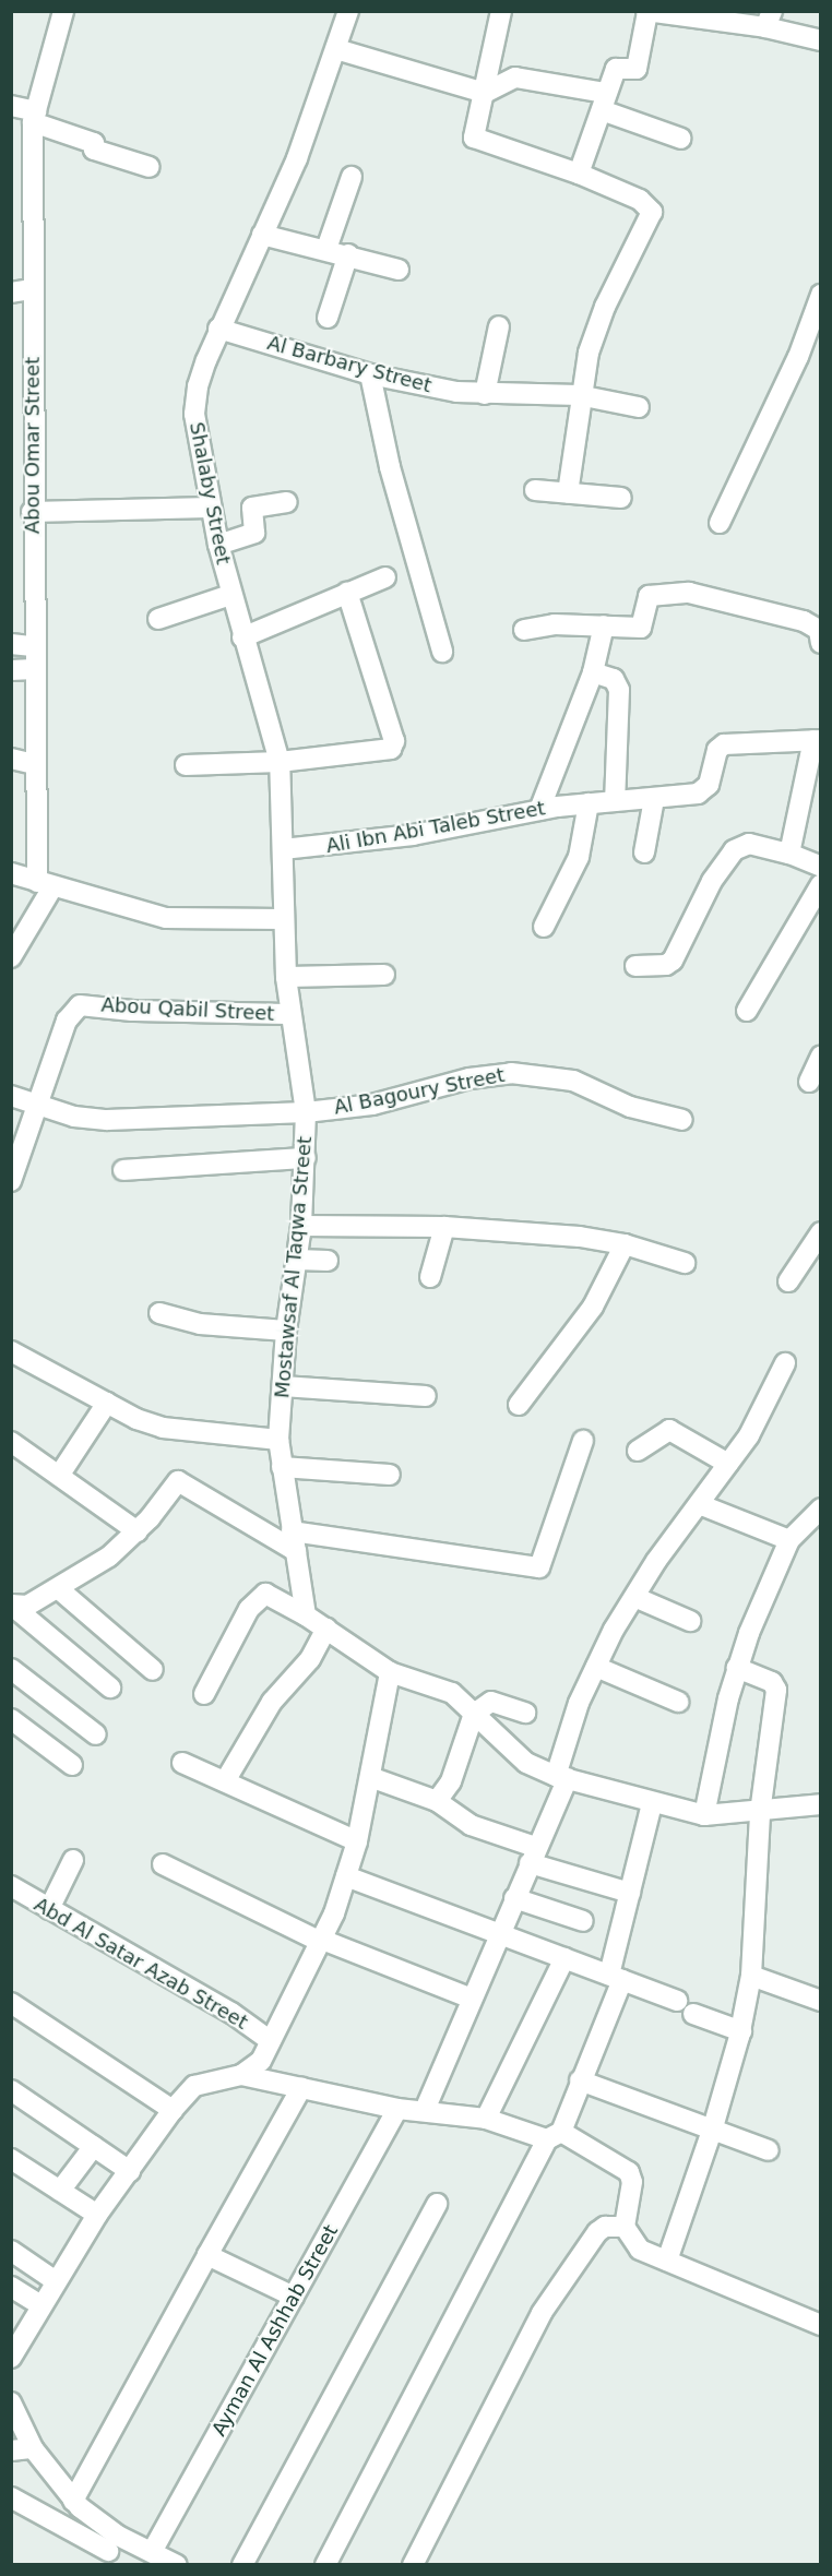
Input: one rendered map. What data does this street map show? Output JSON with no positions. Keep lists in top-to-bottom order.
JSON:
{
  "streets": {
    "street": [
      "Al Barbary Street",
      "Abou Omar Street",
      "Shalaby Street",
      "Ali Ibn Abi Taleb Street",
      "Abou Qabil Street",
      "Al Bagoury Street",
      "Mostawsaf Al Taqwa Street",
      "Abd Al Satar Azab Street",
      "Ayman Al Ashhab Street"
    ]
  },
  "crossings": [
    ["Al Barbary Street", "Shalaby Street"],
    ["Shalaby Street", "Ali Ibn Abi Taleb Street"],
    ["Shalaby Street", "Mostawsaf Al Taqwa Street"],
    ["Abou Qabil Street", "Al Bagoury Street"],
    ["Abou Qabil Street", "Mostawsaf Al Taqwa Street"],
    ["Al Bagoury Street", "Mostawsaf Al Taqwa Street"]
  ]
}
